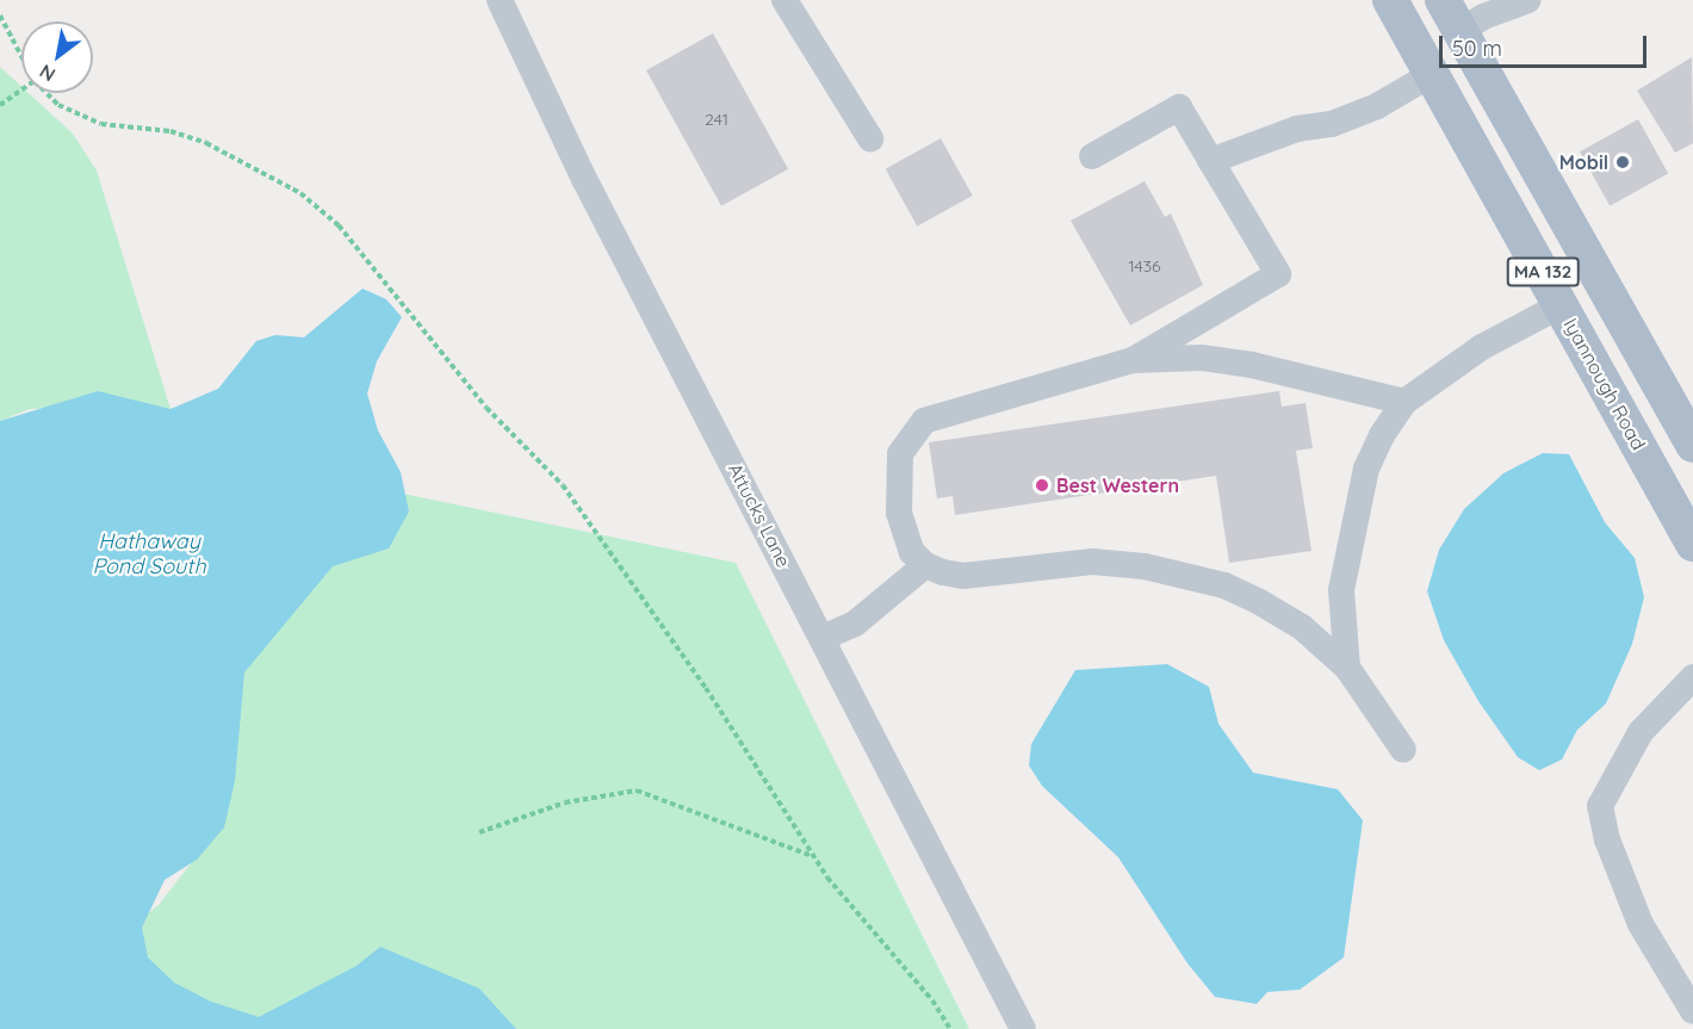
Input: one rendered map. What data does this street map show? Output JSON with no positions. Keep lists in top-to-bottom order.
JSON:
{
  "streets": {
    "main road": ["MA 132", "Iyannough Road"],
    "street": ["Attucks Lane"]
  },
  "water": ["Hathaway Pond South"],
  "places": ["Mobil", "Best Western"],
  "house_numbers": ["241", "1436"],
  "scale_bar": "50 m",
  "north": "bottom left"
}
